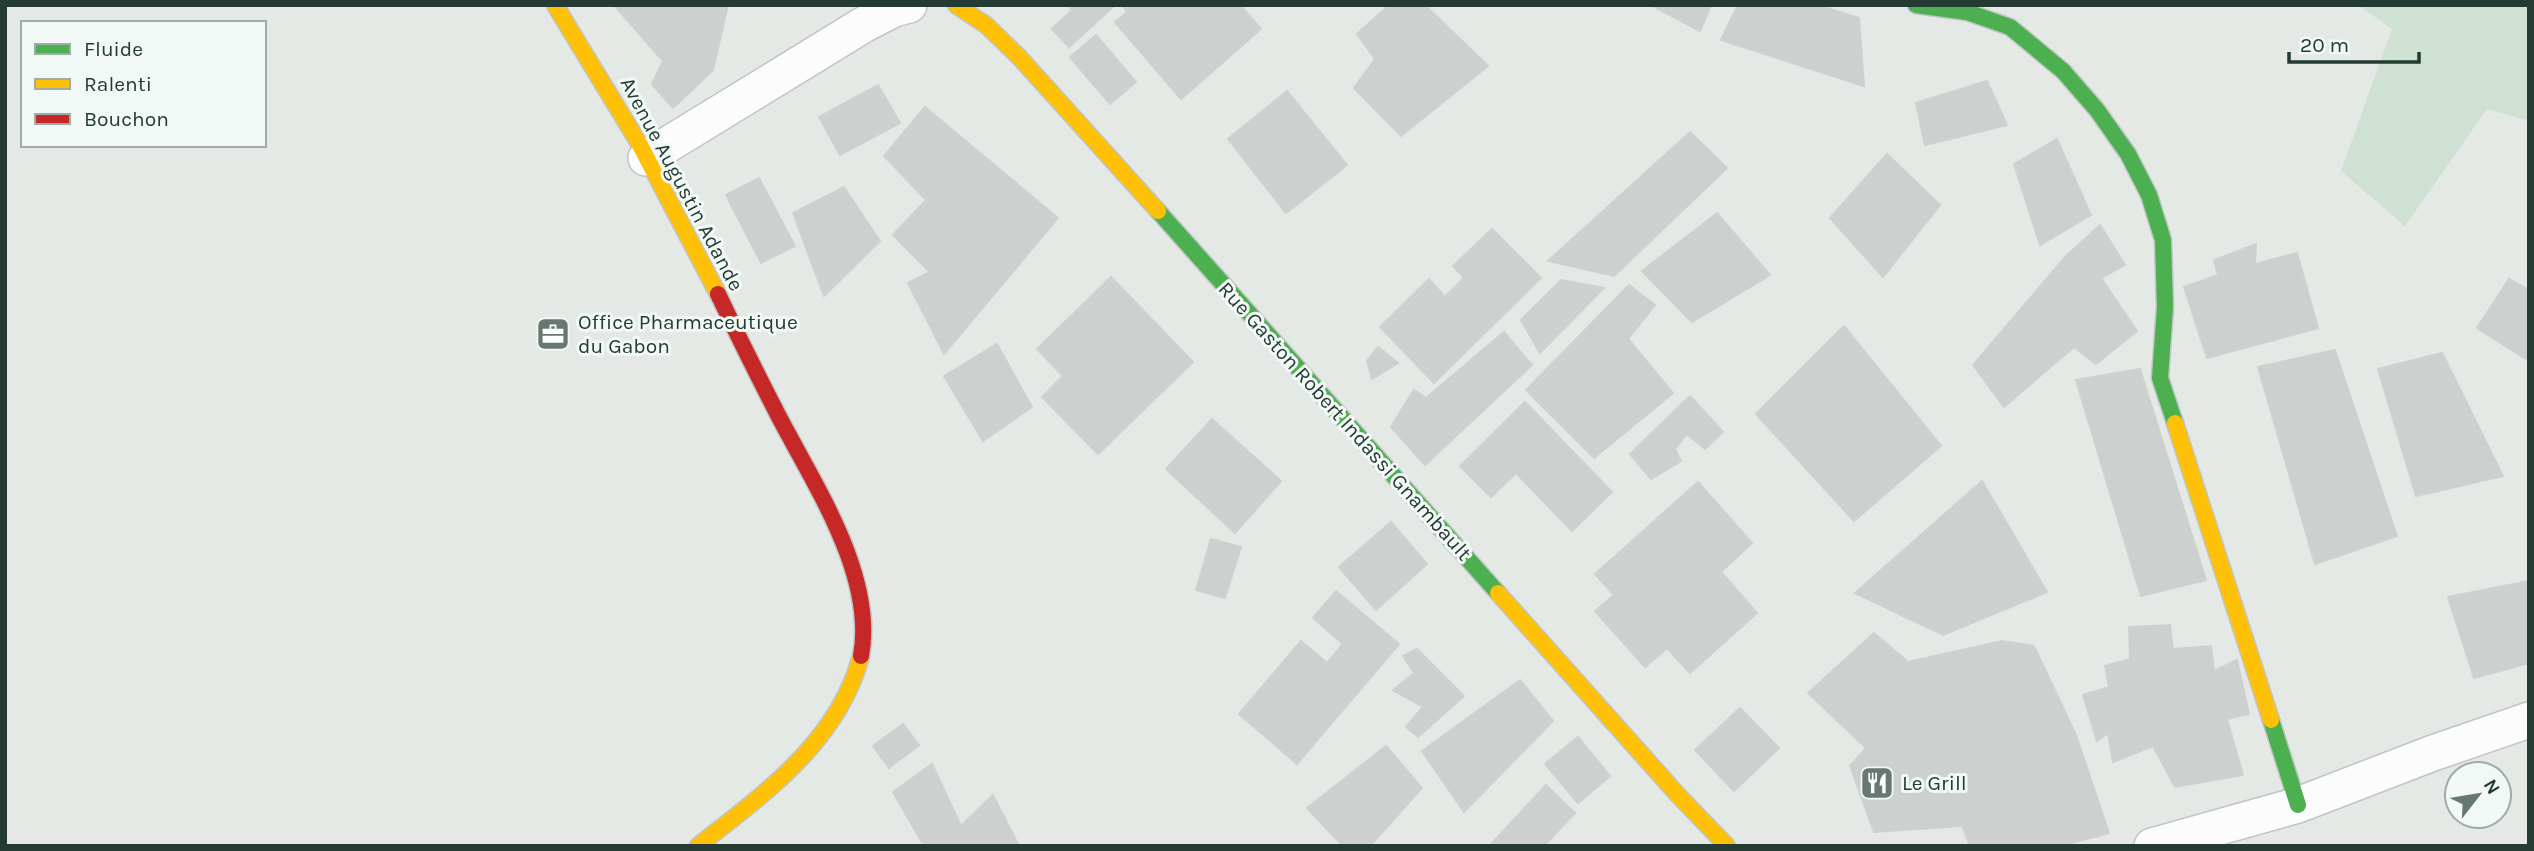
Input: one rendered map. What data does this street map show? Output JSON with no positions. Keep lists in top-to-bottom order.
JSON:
{
  "streets": {
    "street": ["Avenue Augustin Adande", "Rue Gaston Robert Indassi Gnambault"]
  },
  "places": {
    "office": ["Office Pharmaceutique du Gabon"],
    "restaurant": ["Le Grill"]
  },
  "legend": ["Fluide", "Ralenti", "Bouchon"],
  "scale_bar": "20 m",
  "north": "top right"
}
